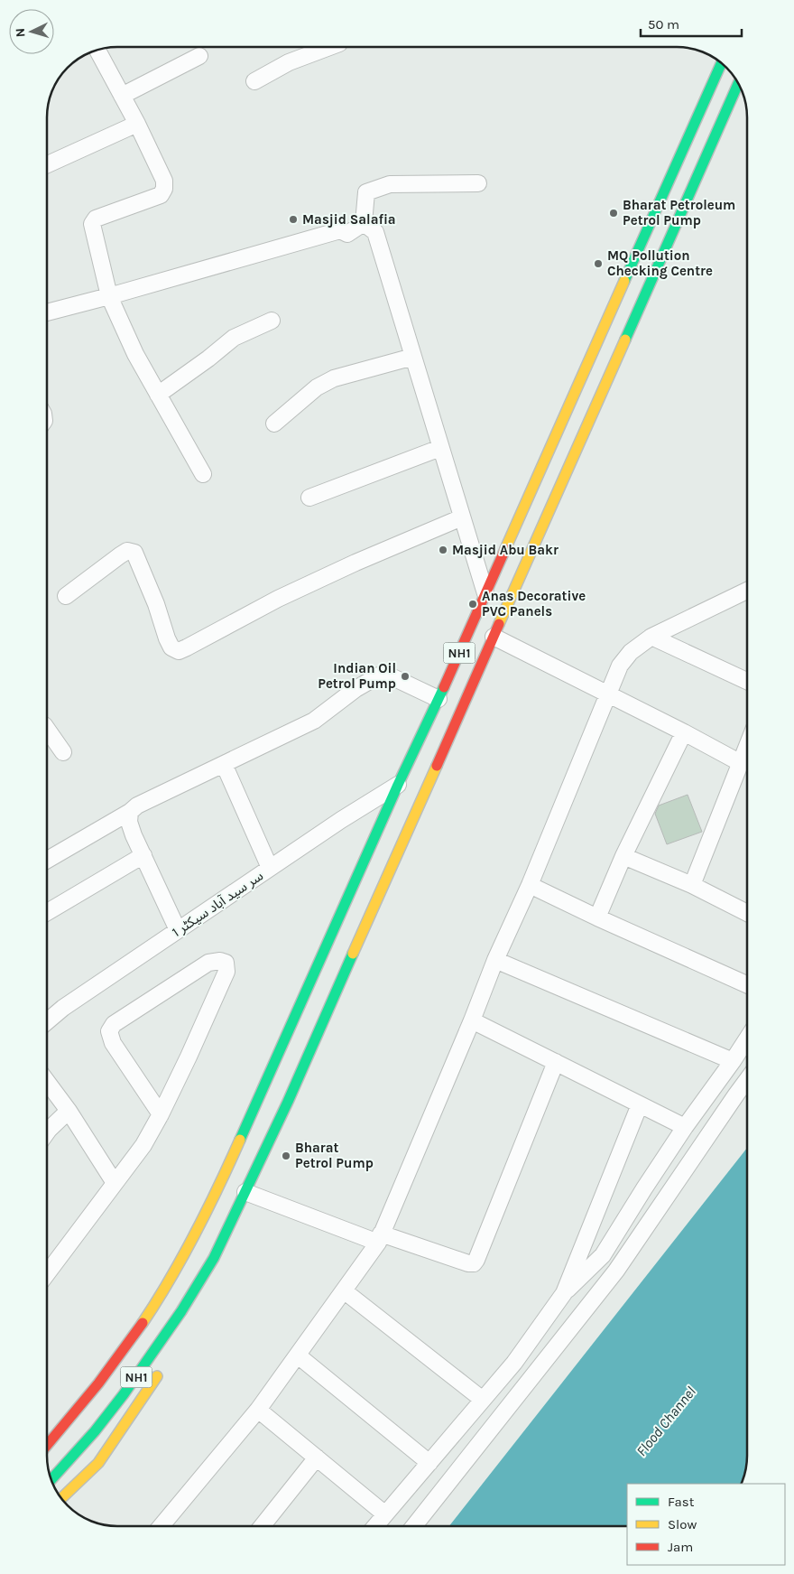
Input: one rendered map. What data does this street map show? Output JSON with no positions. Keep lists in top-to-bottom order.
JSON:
{
  "streets": {
    "highway": ["NH1"],
    "street": ["سر سید آباد سیکٹر 1"]
  },
  "crossings": [
    ["NH1", "سر سید آباد سیکٹر 1"]
  ],
  "water": ["Flood Channel"],
  "places": [
    "Bharat Petroleum Petrol Pump",
    "Masjid Salafia",
    "MQ Pollution Checking Centre",
    "Masjid Abu Bakr",
    "Anas Decorative PVC Panels",
    "Indian Oil Petrol Pump",
    "Bharat Petrol Pump"
  ],
  "legend": ["Fast", "Slow", "Jam"],
  "scale_bar": "50 m",
  "north": "left"
}
